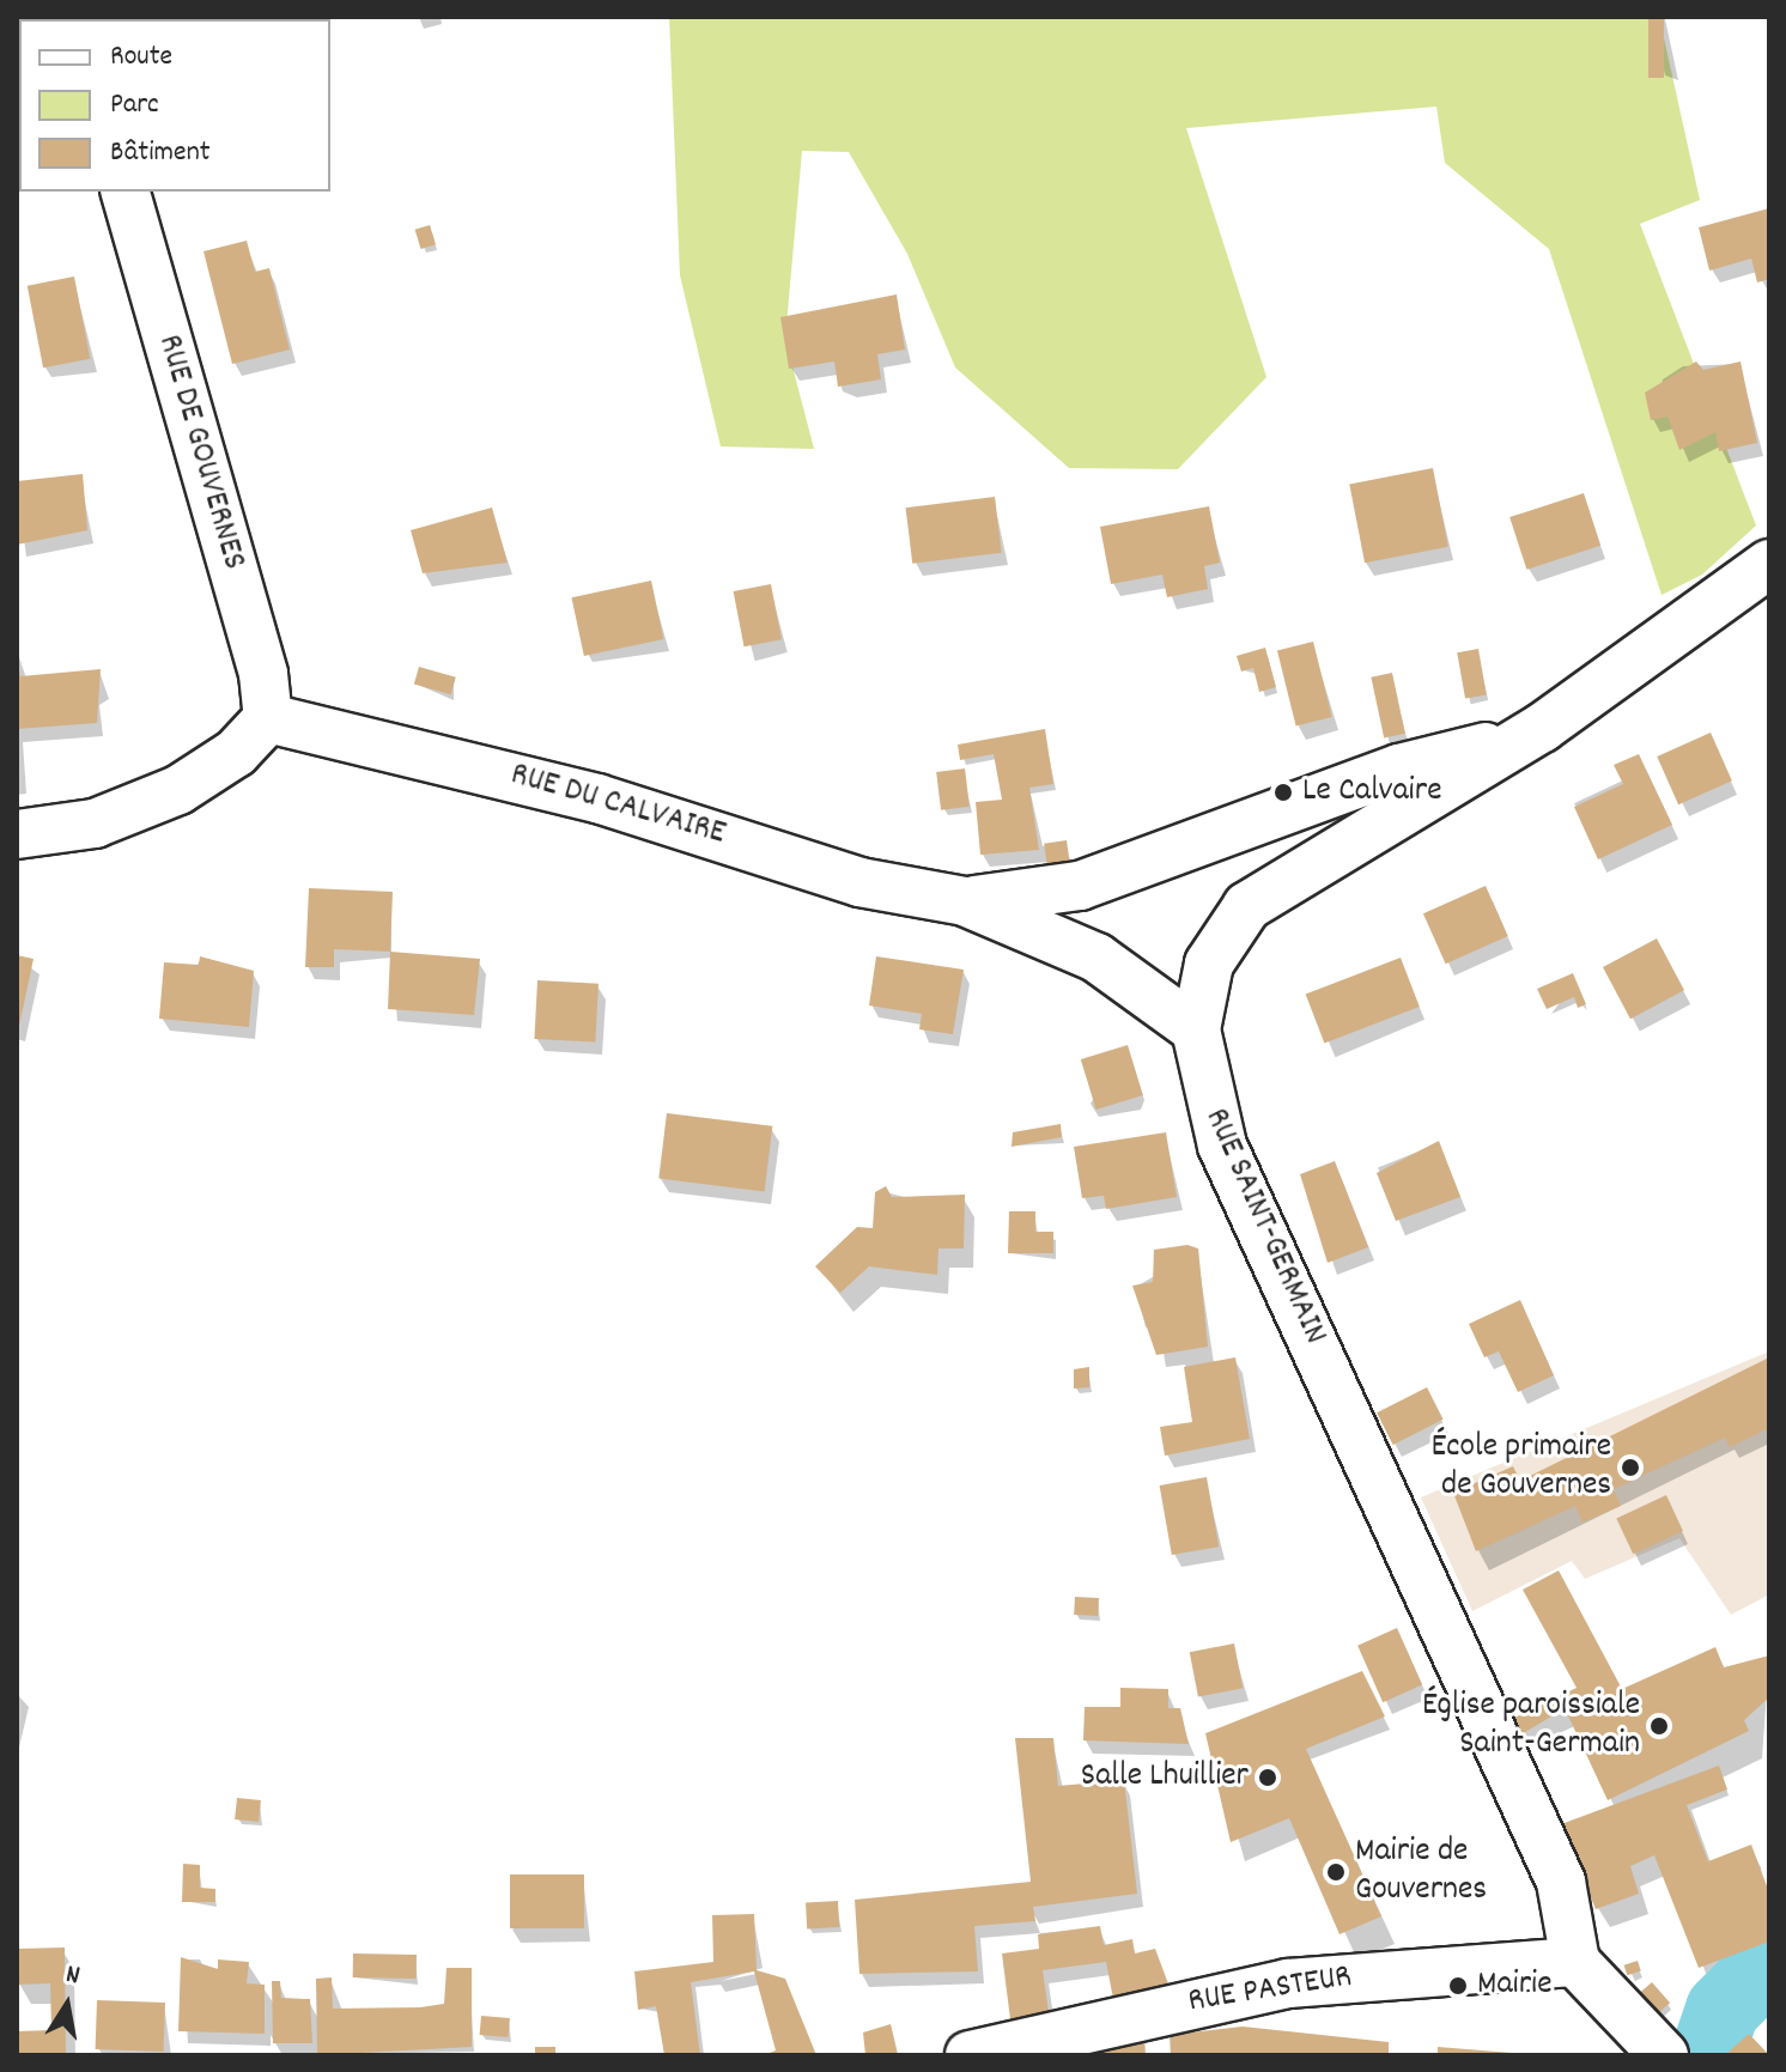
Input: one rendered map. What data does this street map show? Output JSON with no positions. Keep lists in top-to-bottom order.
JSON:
{
  "streets": {
    "street": [
      "RUE DE GOUVERNES",
      "RUE DU CALVAIRE",
      "RUE SAINT-GERMAIN",
      "RUE PASTEUR"
    ]
  },
  "crossings": [
    ["RUE DE GOUVERNES", "RUE DU CALVAIRE"],
    ["RUE DU CALVAIRE", "RUE SAINT-GERMAIN"],
    ["RUE SAINT-GERMAIN", "RUE PASTEUR"]
  ],
  "places": [
    "Le Calvaire",
    "École primaire de Gouvernes",
    "Église paroissiale Saint-Germain",
    "Salle Lhuillier",
    "Mairie de Gouvernes",
    "Mairie"
  ],
  "legend": ["Route", "Parc", "Bâtiment"],
  "north": "top"
}
